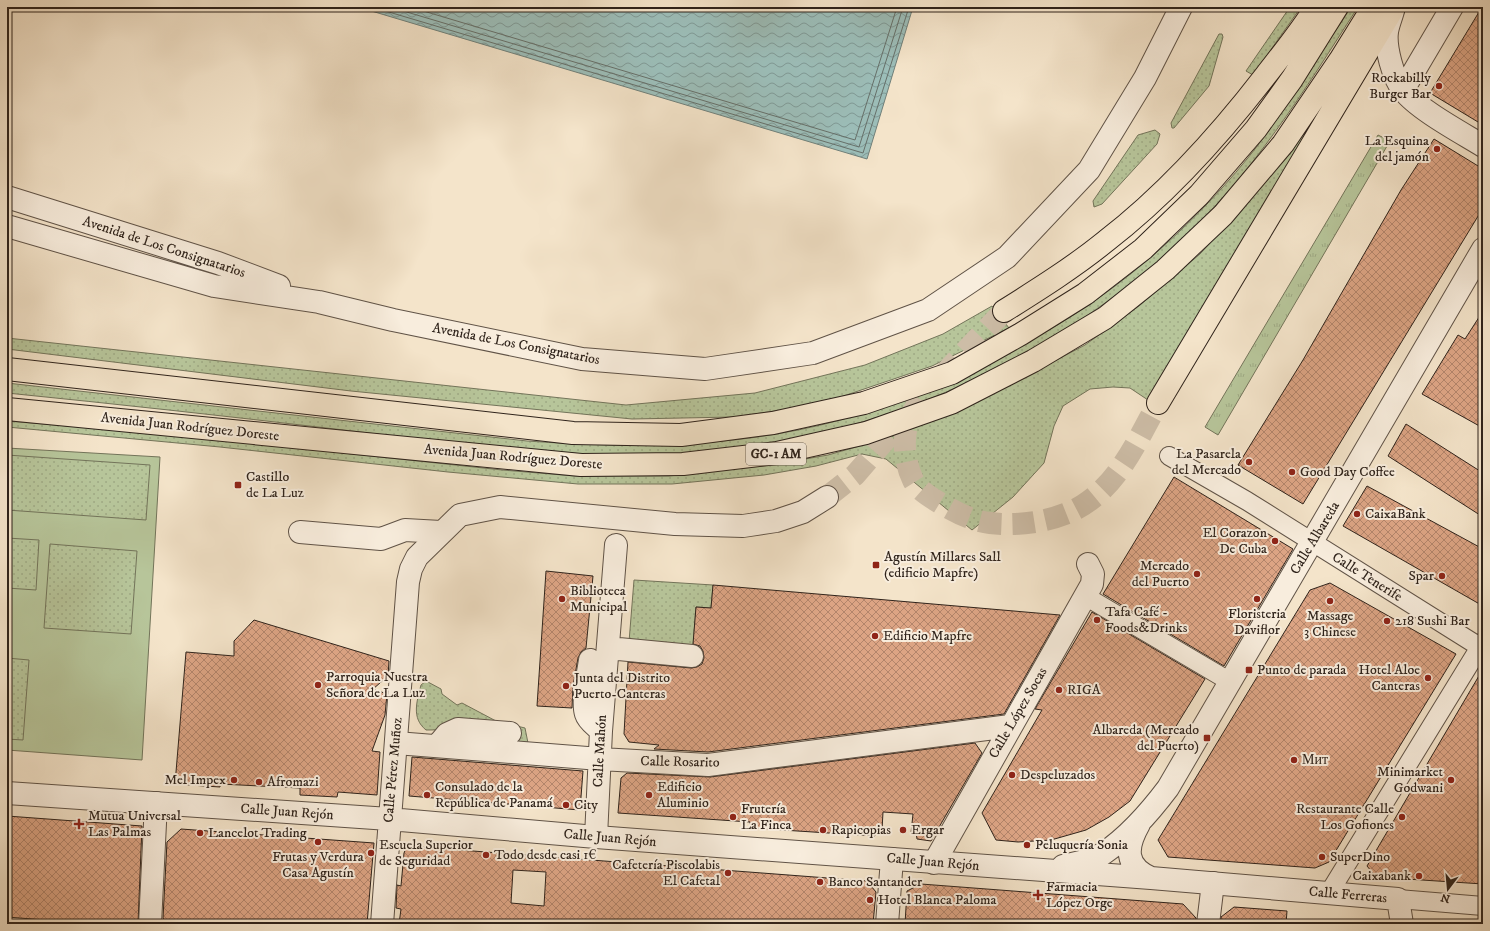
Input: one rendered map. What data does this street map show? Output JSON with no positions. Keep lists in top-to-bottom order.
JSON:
{
  "streets": {
    "highway": ["Avenida Juan Rodríguez Doreste", "GC-1 AM"],
    "street": [
      "Avenida de Los Consignatarios",
      "Calle Albareda",
      "Calle Tenerife",
      "Calle López Socas",
      "Calle Mahón",
      "Calle Rosarito",
      "Calle Pérez Muñoz",
      "Calle Juan Rejón",
      "Calle Ferreras"
    ]
  },
  "crossings": [
    ["Calle Albareda", "Calle Tenerife"],
    ["Calle Albareda", "Calle Juan Rejón"],
    ["Calle López Socas", "Calle Rosarito"],
    ["Calle López Socas", "Calle Juan Rejón"],
    ["Calle Mahón", "Calle Rosarito"],
    ["Calle Mahón", "Calle Juan Rejón"],
    ["Calle Rosarito", "Calle Pérez Muñoz"],
    ["Calle Pérez Muñoz", "Calle Juan Rejón"],
    ["Calle Juan Rejón", "Calle Ferreras"]
  ],
  "places": {
    "other": [
      "Rockabilly Burger Bar",
      "La Esquina del jamón",
      "La Pasarela del Mercado",
      "Good Day Coffee",
      "CaixaBank",
      "El Corazon De Cuba",
      "Mercado del Puerto",
      "Spar",
      "Biblioteca Municipal",
      "Floristeria Daviflor",
      "Massage 3 Chinese",
      "Tafa Café - Foods&Drinks",
      "218 Sushi Bar",
      "Edificio Mapfre",
      "Hotel Aloe Canteras",
      "Parroquia Nuestra Señora de La Luz",
      "Junta del Distrito Puerto-Canteras",
      "RIGA",
      "Мит",
      "Despeluzados",
      "Mel Impex",
      "Minimarket Godwani",
      "Afromazi",
      "Consulado de la República de Panamá",
      "Edificio Aluminio",
      "City",
      "Frutería La Finca",
      "Restaurante Calle Los Gofiones",
      "Rapicopias",
      "Ergar",
      "Lancelot Trading",
      "Frutas y Verdura Casa Agustín",
      "Peluquería Sonia",
      "Escuela Superior de Seguridad",
      "Todo desde casi 1€",
      "SuperDino",
      "Cafetería Piscolabis El Cafetal",
      "Caixabank",
      "Banco Santander",
      "Hotel Blanca Paloma"
    ],
    "transit": [
      "Castillo de La Luz",
      "Agustín Millares Sall (edificio Mapfre)",
      "Punto de parada",
      "Albareda (Mercado del Puerto)"
    ],
    "health": ["Mutua Universal Las Palmas", "Farmacia López Orge"]
  },
  "north": "bottom"
}
